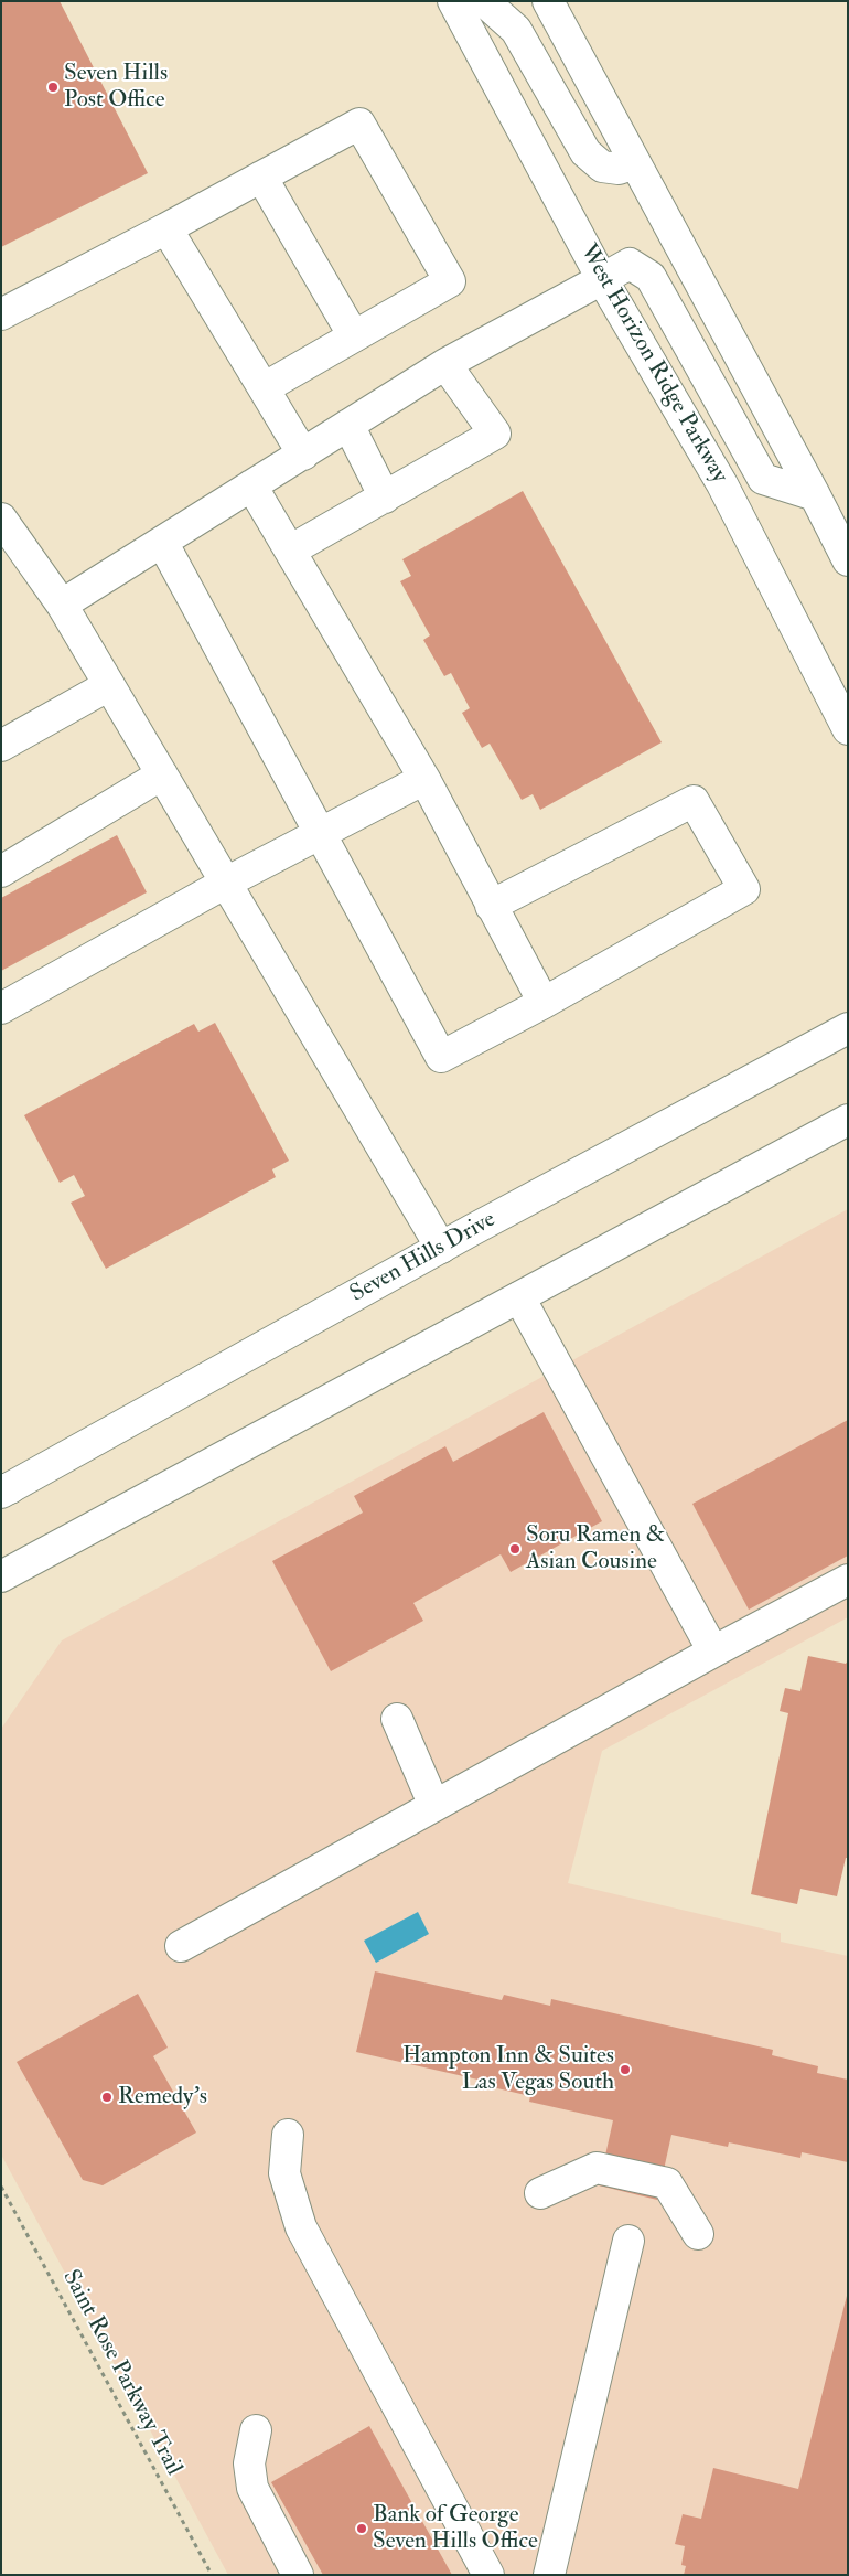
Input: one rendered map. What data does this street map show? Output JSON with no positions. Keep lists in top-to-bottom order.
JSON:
{
  "streets": {
    "main road": ["West Horizon Ridge Parkway", "Seven Hills Drive"],
    "path": ["Saint Rose Parkway Trail"]
  },
  "places": [
    "Seven Hills Post Office",
    "Soru Ramen & Asian Cousine",
    "Hampton Inn & Suites Las Vegas South",
    "Remedy's",
    "Bank of George Seven Hills Office"
  ]
}
